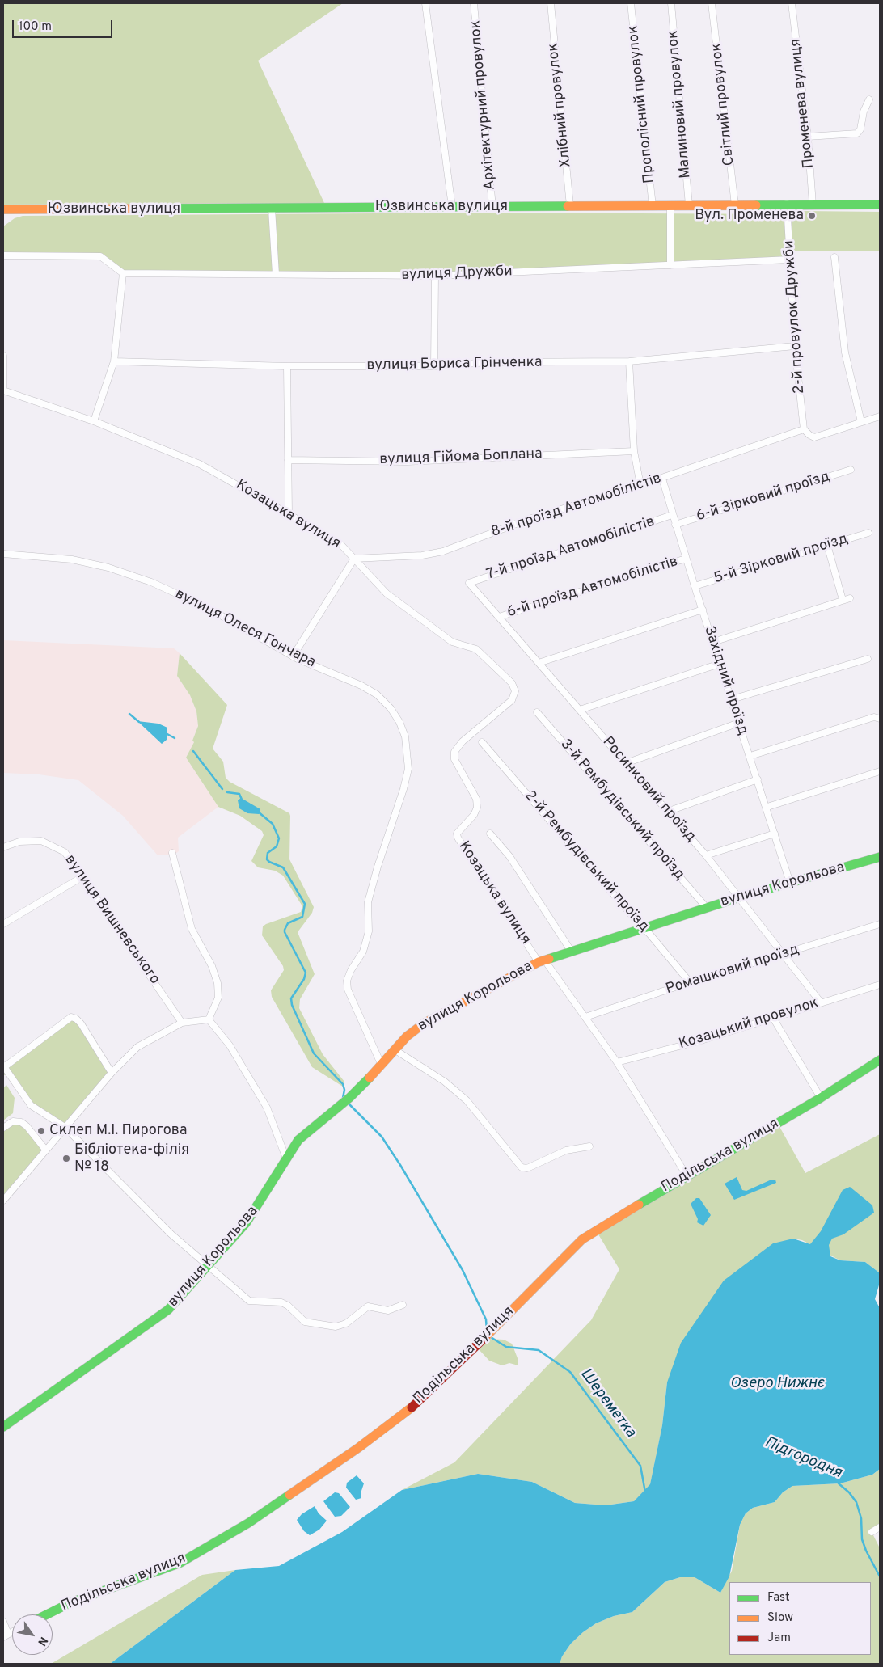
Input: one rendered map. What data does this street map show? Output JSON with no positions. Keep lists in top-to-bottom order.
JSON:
{
  "streets": {
    "street": [
      "Променева вулиця",
      "Прополісний провулок",
      "Малиновий провулок",
      "Світлий провулок",
      "Архітектурний провулок",
      "Хлібний провулок",
      "Юзвинська вулиця",
      "вулиця Дружби",
      "2-й провулок Дружби",
      "вулиця Бориса Грінченка",
      "вулиця Гійома Боплана",
      "6-й Зірковий проїзд",
      "8-й проїзд Автомобілістів",
      "Козацька вулиця",
      "7-й проїзд Автомобілістів",
      "5-й Зірковий проїзд",
      "6-й проїзд Автомобілістів",
      "вулиця Олеся Гончара",
      "Західний проїзд",
      "Росинковий проїзд",
      "3-й Рембудівський проїзд",
      "2-й Рембудівський проїзд",
      "вулиця Корольова",
      "вулиця Вишневського",
      "Ромашковий проїзд",
      "Козацький провулок",
      "Подільська вулиця"
    ]
  },
  "crossings": [
    ["Променева вулиця", "Юзвинська вулиця"],
    ["Прополісний провулок", "Юзвинська вулиця"],
    ["Малиновий провулок", "Юзвинська вулиця"],
    ["Світлий провулок", "Юзвинська вулиця"],
    ["Архітектурний провулок", "Юзвинська вулиця"],
    ["Хлібний провулок", "Юзвинська вулиця"],
    ["Юзвинська вулиця", "2-й провулок Дружби"],
    ["вулиця Дружби", "2-й провулок Дружби"],
    ["2-й провулок Дружби", "вулиця Бориса Грінченка"],
    ["2-й провулок Дружби", "8-й проїзд Автомобілістів"],
    ["6-й Зірковий проїзд", "Західний проїзд"],
    ["8-й проїзд Автомобілістів", "Козацька вулиця"],
    ["8-й проїзд Автомобілістів", "Західний проїзд"],
    ["Козацька вулиця", "вулиця Корольова"],
    ["Козацька вулиця", "Ромашковий проїзд"],
    ["Козацька вулиця", "Козацький провулок"],
    ["Козацька вулиця", "Подільська вулиця"],
    ["7-й проїзд Автомобілістів", "Західний проїзд"],
    ["7-й проїзд Автомобілістів", "Росинковий проїзд"],
    ["5-й Зірковий проїзд", "Західний проїзд"],
    ["6-й проїзд Автомобілістів", "Західний проїзд"],
    ["6-й проїзд Автомобілістів", "Росинковий проїзд"],
    ["вулиця Олеся Гончара", "вулиця Корольова"],
    ["Західний проїзд", "вулиця Корольова"],
    ["Росинковий проїзд", "вулиця Корольова"],
    ["Росинковий проїзд", "Ромашковий проїзд"],
    ["Росинковий проїзд", "Козацький провулок"],
    ["3-й Рембудівський проїзд", "вулиця Корольова"],
    ["2-й Рембудівський проїзд", "вулиця Корольова"],
    ["2-й Рембудівський проїзд", "Ромашковий проїзд"]
  ],
  "water": ["Озеро Нижнє", "Шереметка", "Підгородня"],
  "places": ["Вул. Променева", "Склеп М.І. Пирогова", "Бібліотека-філія № 18"],
  "legend": ["Fast", "Slow", "Jam"],
  "scale_bar": "100 m",
  "north": "bottom right"
}
